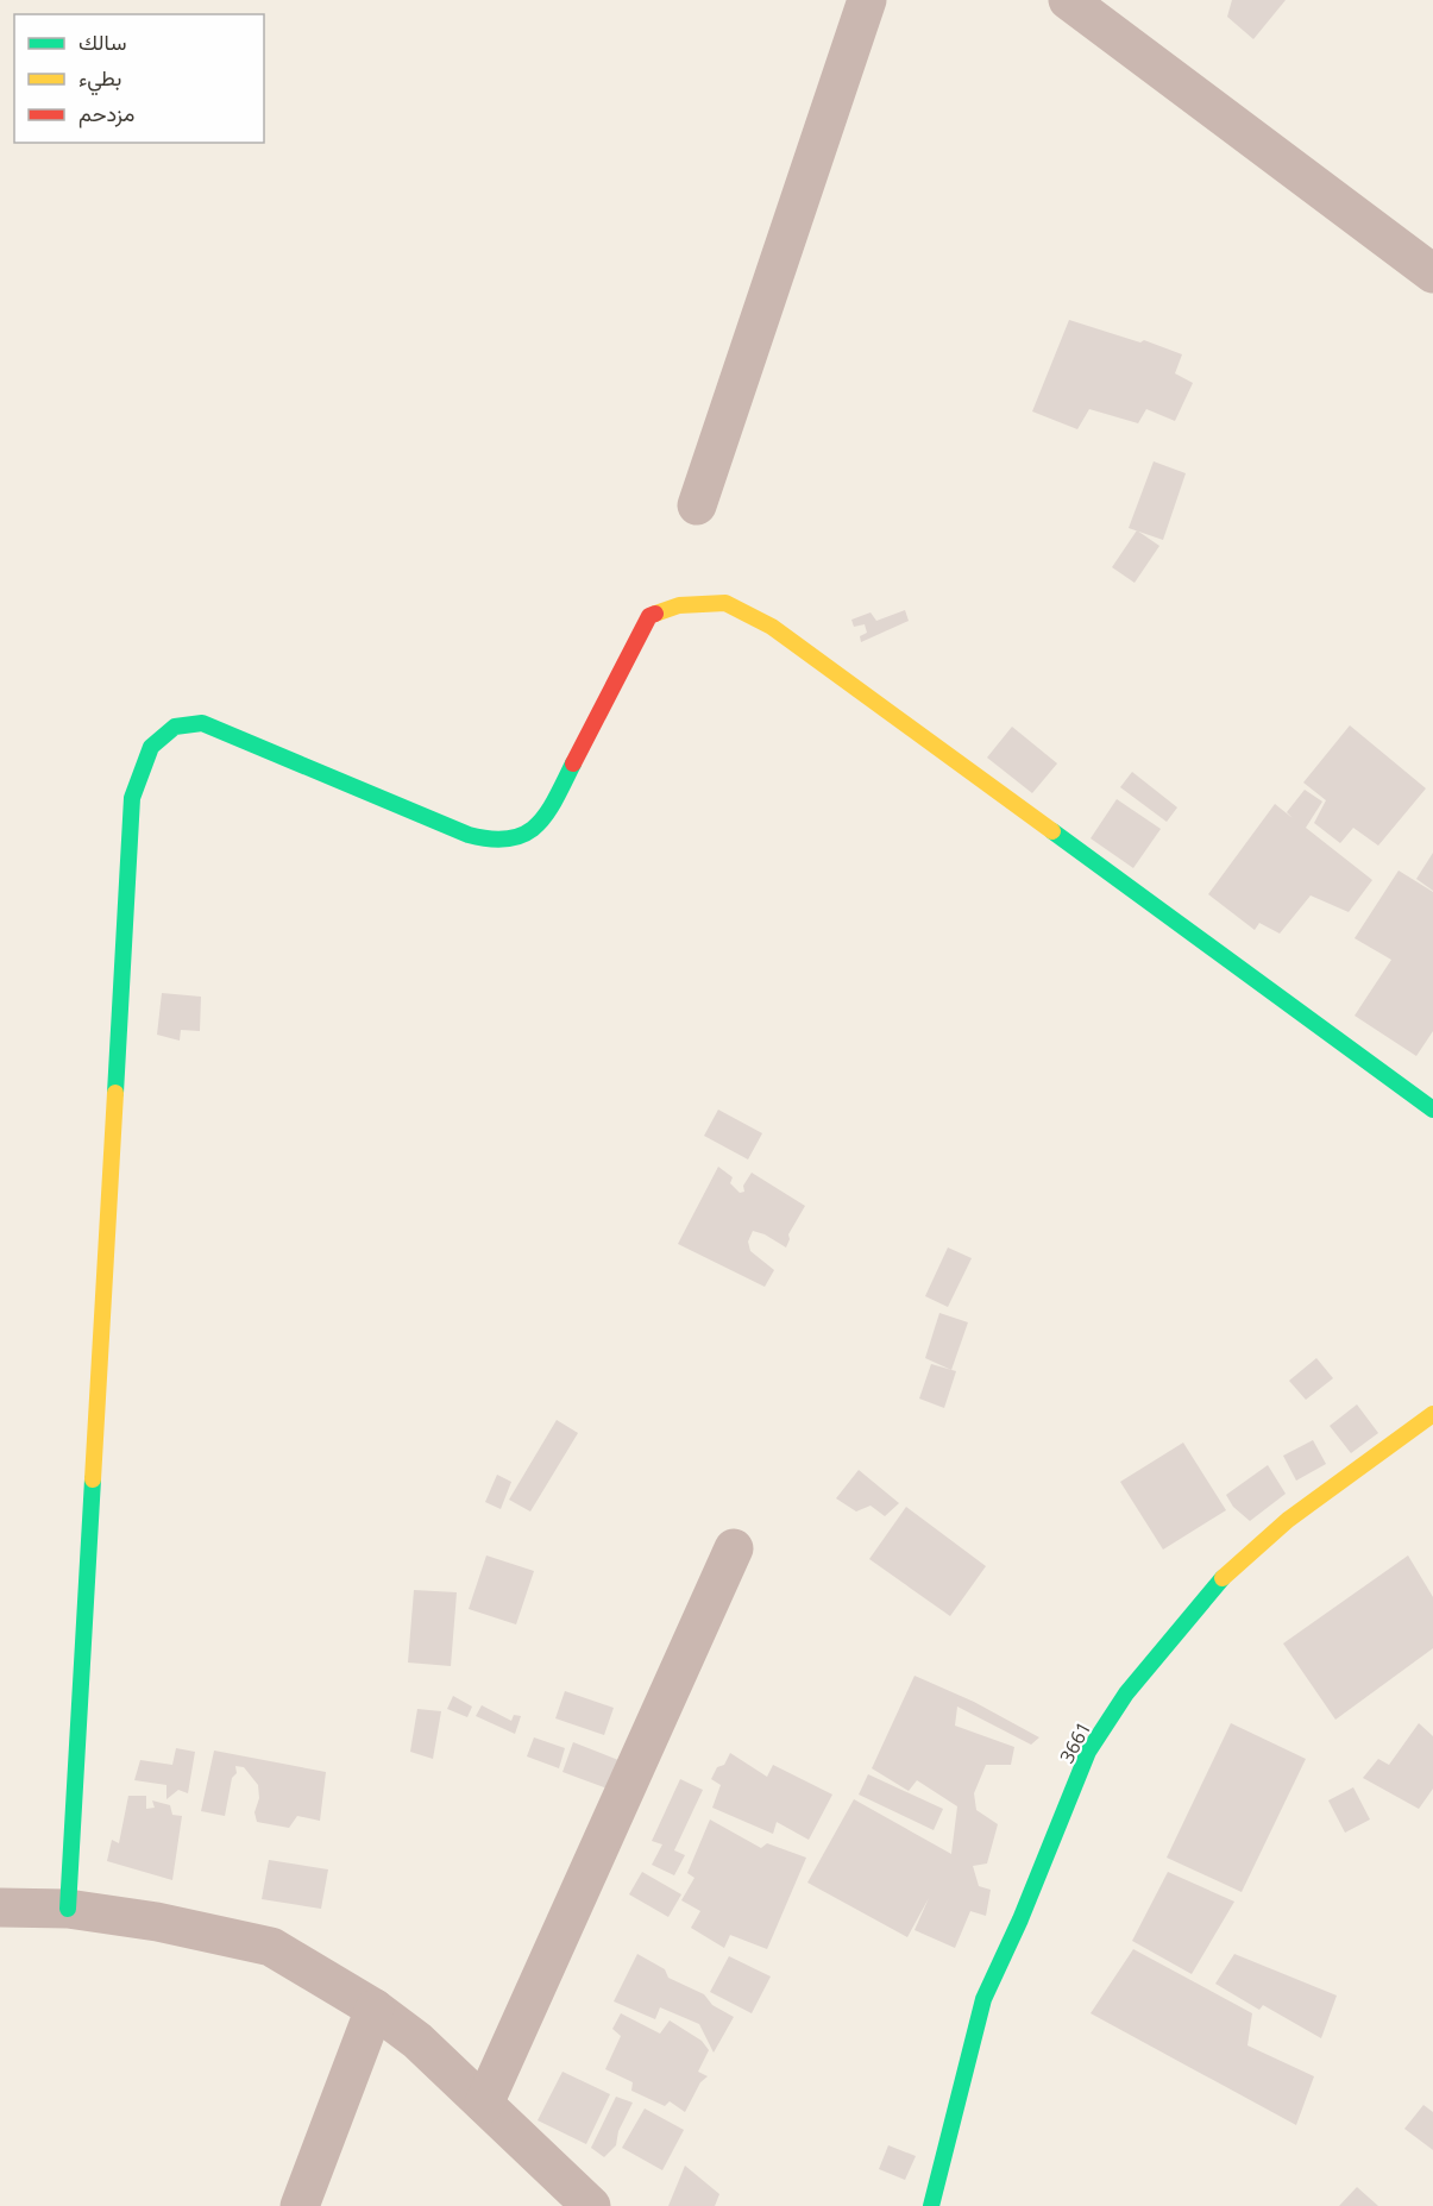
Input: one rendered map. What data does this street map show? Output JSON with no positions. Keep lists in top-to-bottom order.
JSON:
{
  "streets": {
    "street": ["3661"]
  },
  "legend": ["سالك", "بطيء", "مزدحم"]
}
